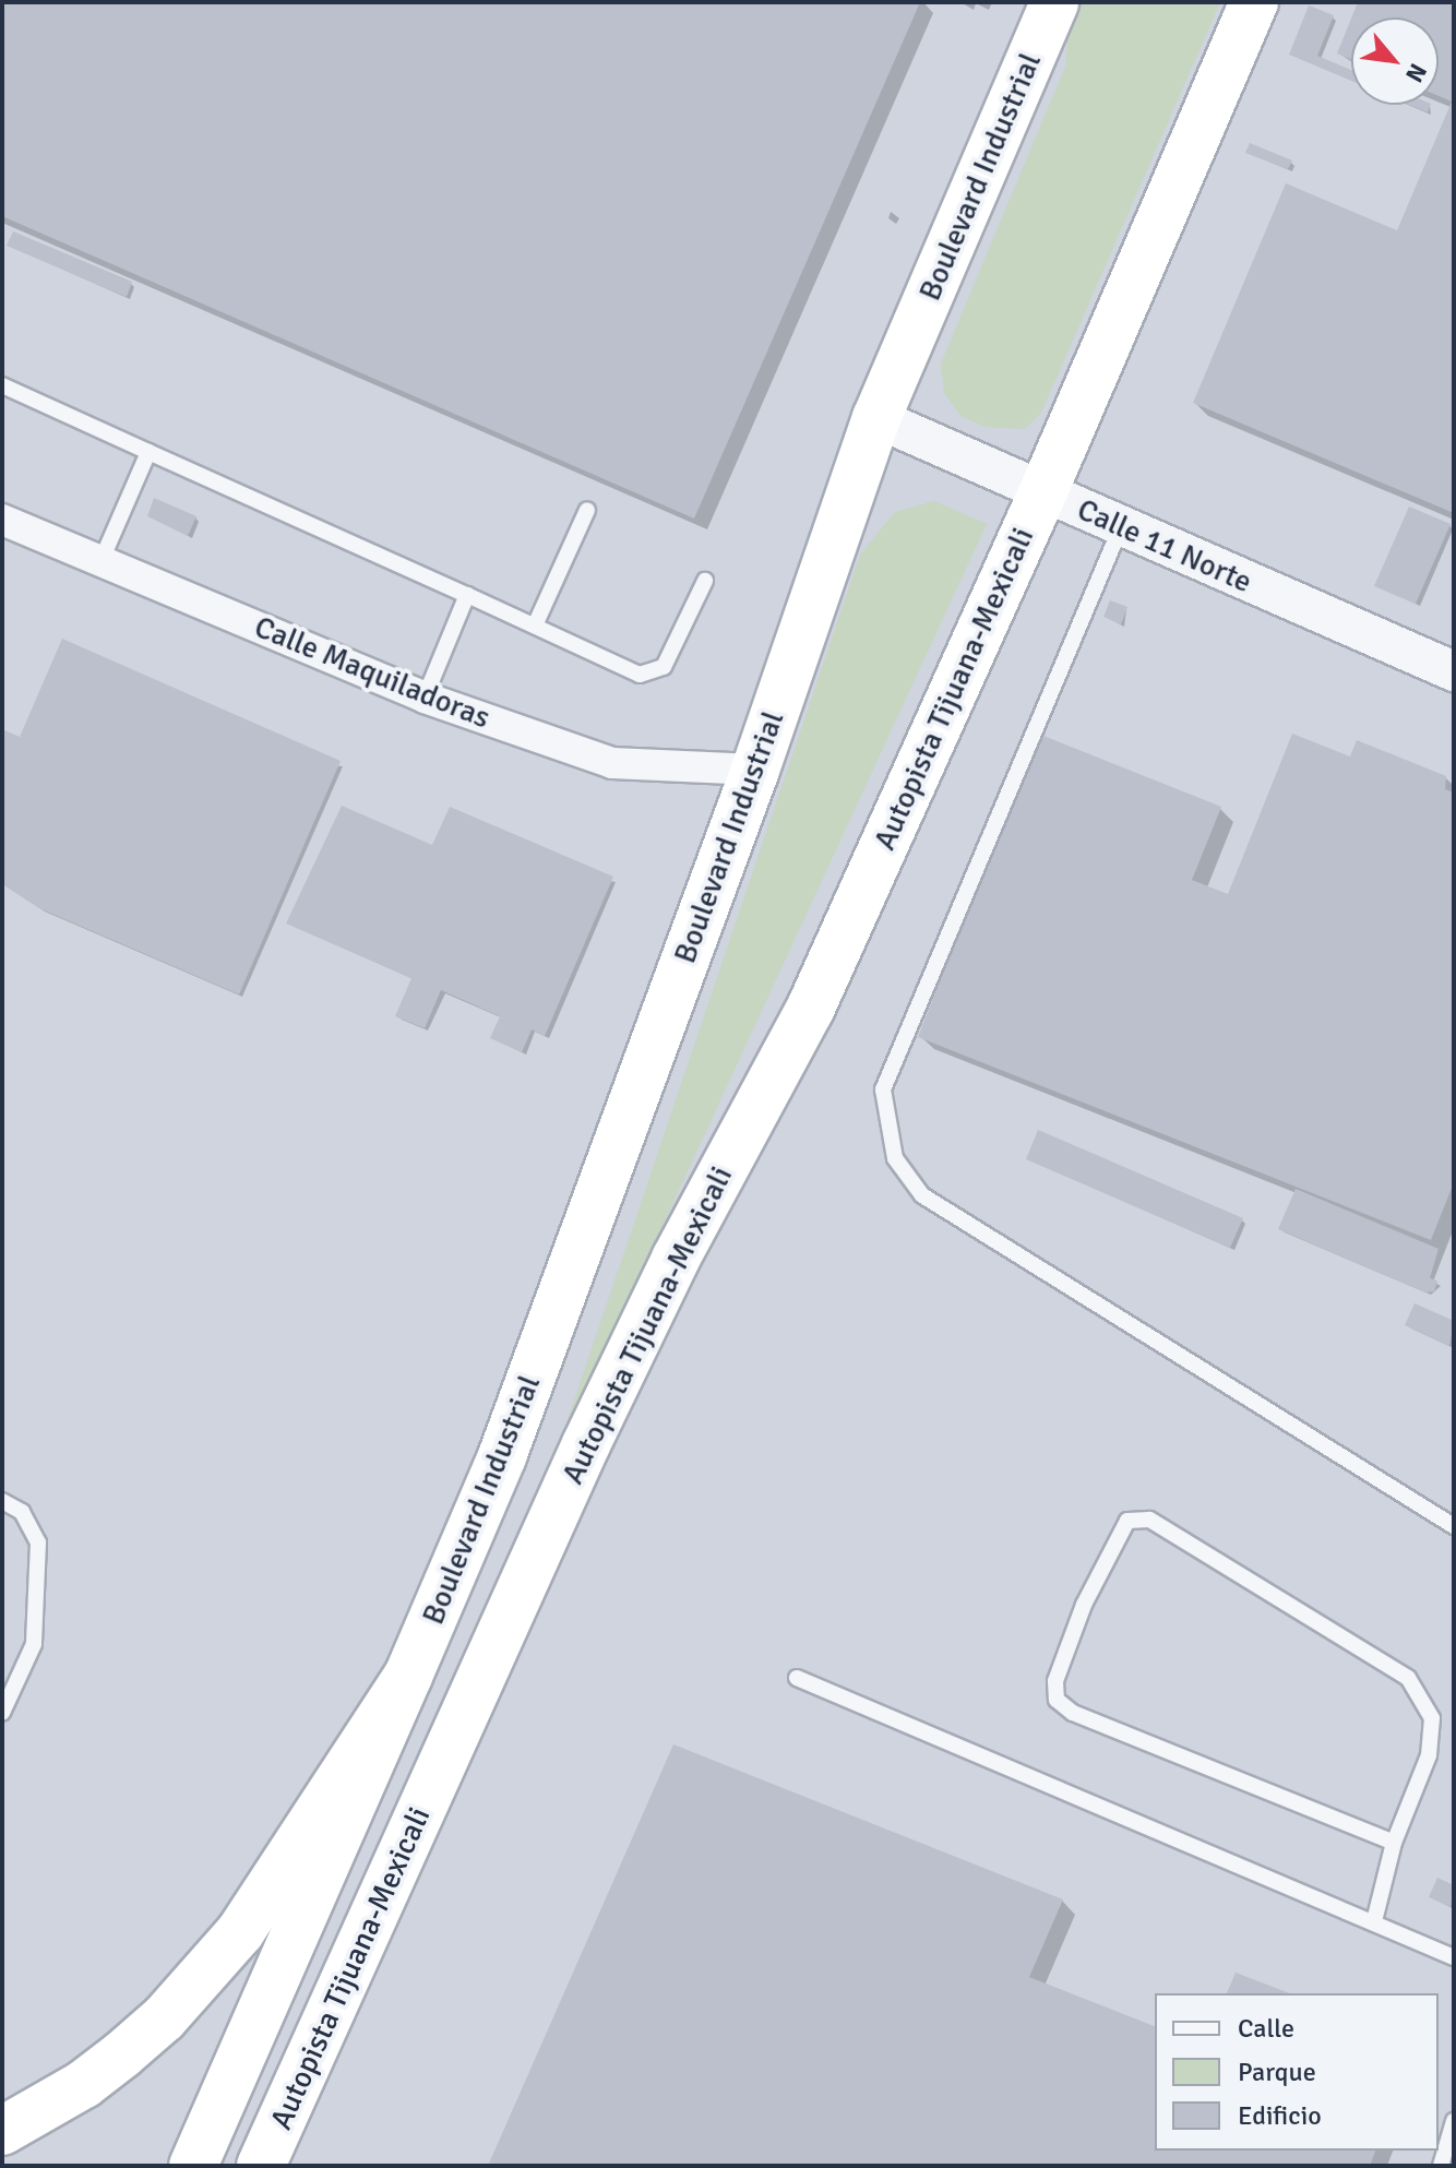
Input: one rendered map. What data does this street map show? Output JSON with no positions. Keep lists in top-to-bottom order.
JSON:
{
  "streets": {
    "highway": ["Boulevard Industrial", "Autopista Tijuana-Mexicali"],
    "street": ["Calle 11 Norte", "Calle Maquiladoras"]
  },
  "crossings": [
    ["Boulevard Industrial", "Calle 11 Norte"],
    ["Boulevard Industrial", "Calle Maquiladoras"],
    ["Boulevard Industrial", "Autopista Tijuana-Mexicali"],
    ["Calle 11 Norte", "Autopista Tijuana-Mexicali"]
  ],
  "legend": ["Calle", "Parque", "Edificio"],
  "north": "bottom right"
}
